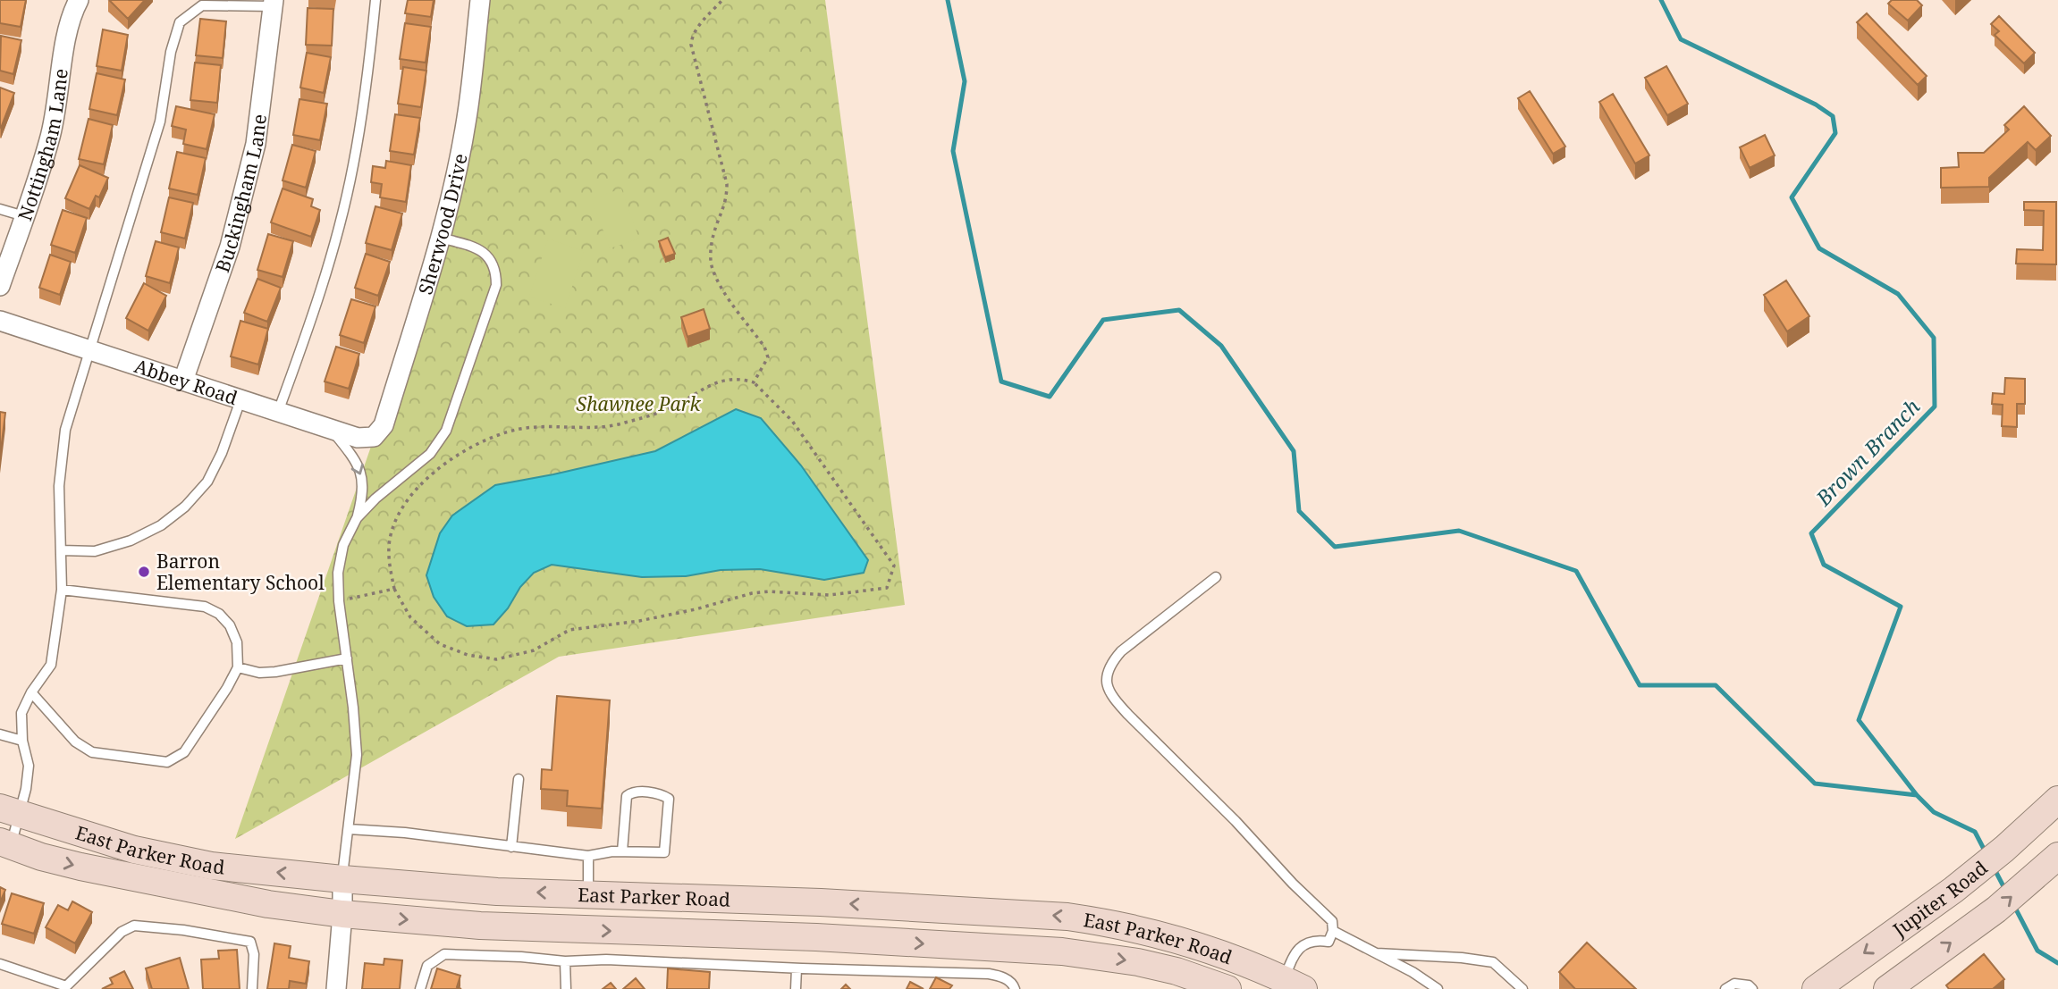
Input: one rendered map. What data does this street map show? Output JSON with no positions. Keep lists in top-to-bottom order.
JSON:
{
  "streets": {
    "main road": ["East Parker Road", "Jupiter Road"],
    "street": [
      "Nottingham Lane",
      "Buckingham Lane",
      "Sherwood Drive",
      "Abbey Road"
    ]
  },
  "crossings": [
    ["Buckingham Lane", "Abbey Road"],
    ["Sherwood Drive", "Abbey Road"]
  ],
  "water": ["Brown Branch"],
  "parks": ["Shawnee Park"],
  "places": ["Barron Elementary School"]
}
